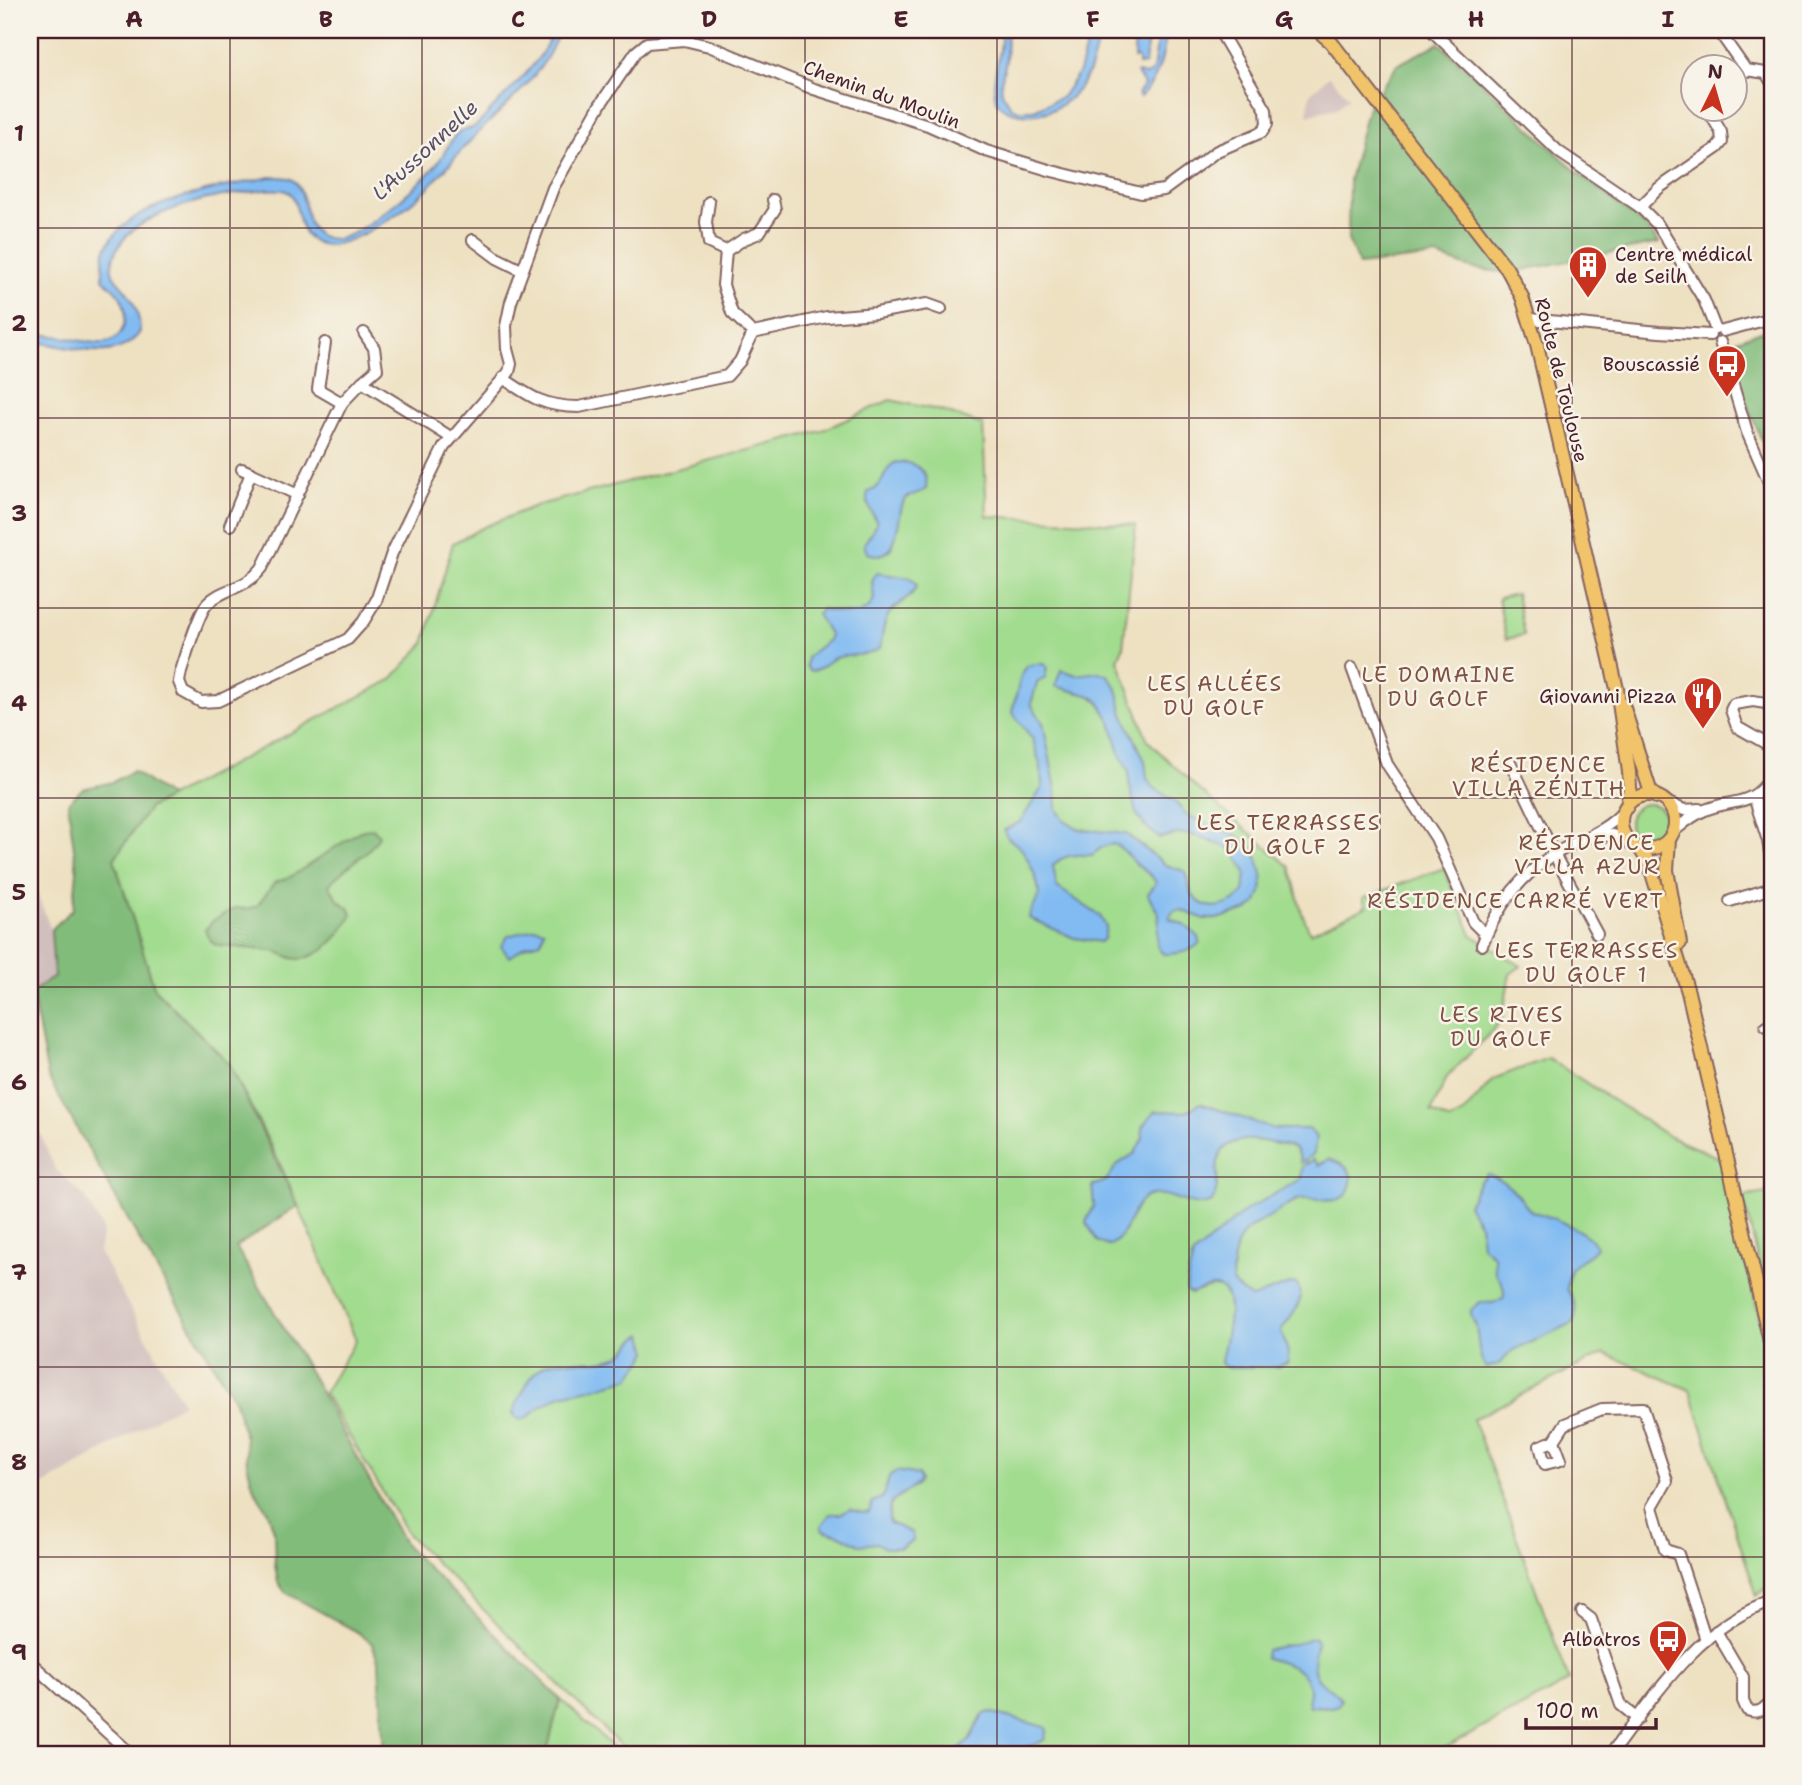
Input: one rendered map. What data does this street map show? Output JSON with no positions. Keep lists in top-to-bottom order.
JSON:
{
  "streets": {
    "main road": ["Route de Toulouse"],
    "street": ["Chemin du Moulin"]
  },
  "districts": [
    "LE DOMAINE DU GOLF",
    "LES ALLÉES DU GOLF",
    "RÉSIDENCE VILLA ZÉNITH",
    "LES TERRASSES DU GOLF 2",
    "RÉSIDENCE VILLA AZUR",
    "RÉSIDENCE CARRÉ VERT",
    "LES TERRASSES DU GOLF 1",
    "LES RIVES DU GOLF"
  ],
  "water": ["L'Aussonnelle"],
  "places": {
    "building": ["Centre médical de Seilh"],
    "bus stop": ["Bouscassié", "Albatros"],
    "restaurant": ["Giovanni Pizza"]
  },
  "scale_bar": "100 m",
  "north": "top",
  "grid": {
    "columns": [
      "A",
      "B",
      "C",
      "D",
      "E",
      "F",
      "G",
      "H",
      "I"
    ],
    "rows": [
      "1",
      "2",
      "3",
      "4",
      "5",
      "6",
      "7",
      "8",
      "9"
    ]
  }
}
